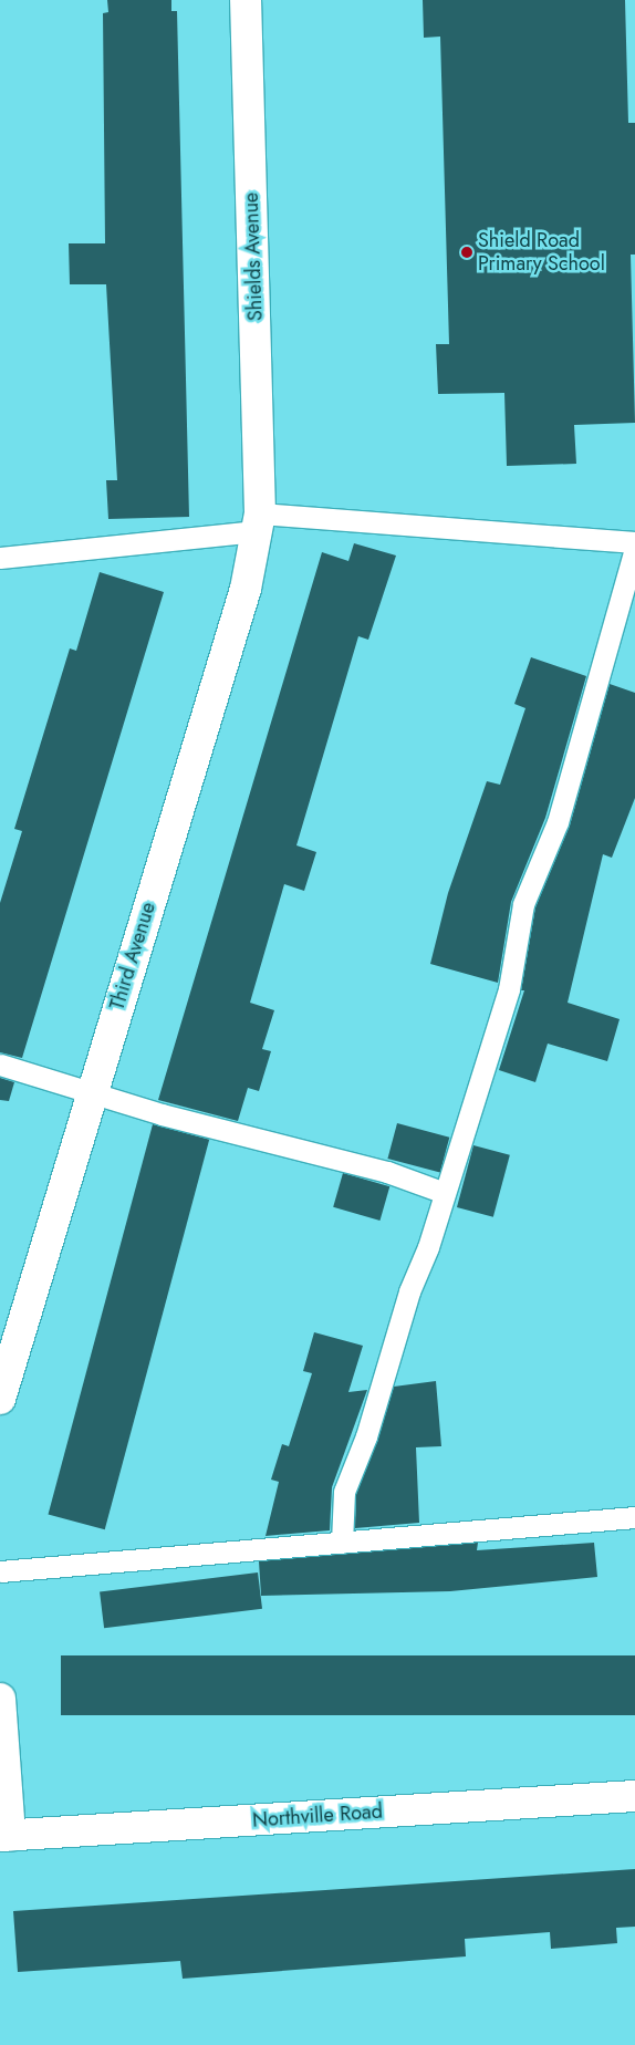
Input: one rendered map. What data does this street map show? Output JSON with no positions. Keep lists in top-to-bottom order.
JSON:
{
  "streets": {
    "street": ["Shields Avenue", "Third Avenue", "Northville Road"]
  },
  "crossings": [
    ["Shields Avenue", "Third Avenue"]
  ],
  "places": ["Shield Road Primary School"]
}
